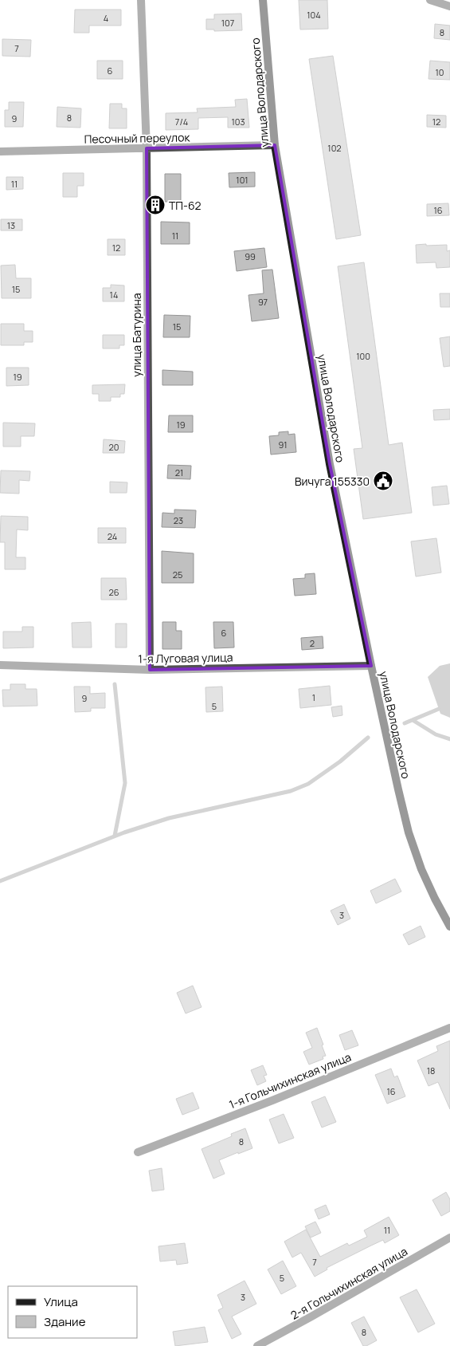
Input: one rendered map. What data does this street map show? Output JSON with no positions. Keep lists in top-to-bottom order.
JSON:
{
  "streets": {
    "main road": ["улица Володарского"],
    "street": [
      "Песочный переулок",
      "улица Батурина",
      "1-я Луговая улица",
      "1-я Гольчихинская улица",
      "2-я Гольчихинская улица"
    ]
  },
  "crossings": [
    ["улица Володарского", "Песочный переулок"],
    ["улица Володарского", "1-я Луговая улица"],
    ["Песочный переулок", "улица Батурина"],
    ["улица Батурина", "1-я Луговая улица"]
  ],
  "places": {
    "building": ["ТП-62"],
    "public building": ["Вичуга 155330"]
  },
  "house_numbers": [
    "104",
    "4",
    "107",
    "8",
    "7",
    "6",
    "10",
    "8",
    "9",
    "7/4",
    "103",
    "12",
    "102",
    "101",
    "11",
    "16",
    "13",
    "11",
    "12",
    "99",
    "15",
    "14",
    "97",
    "15",
    "100",
    "19",
    "19",
    "91",
    "20",
    "21",
    "23",
    "24",
    "25",
    "26",
    "6",
    "2",
    "1",
    "9",
    "5",
    "3",
    "18",
    "16",
    "8",
    "11",
    "7",
    "5",
    "3",
    "8"
  ],
  "legend": ["Улица", "Здание"]
}
